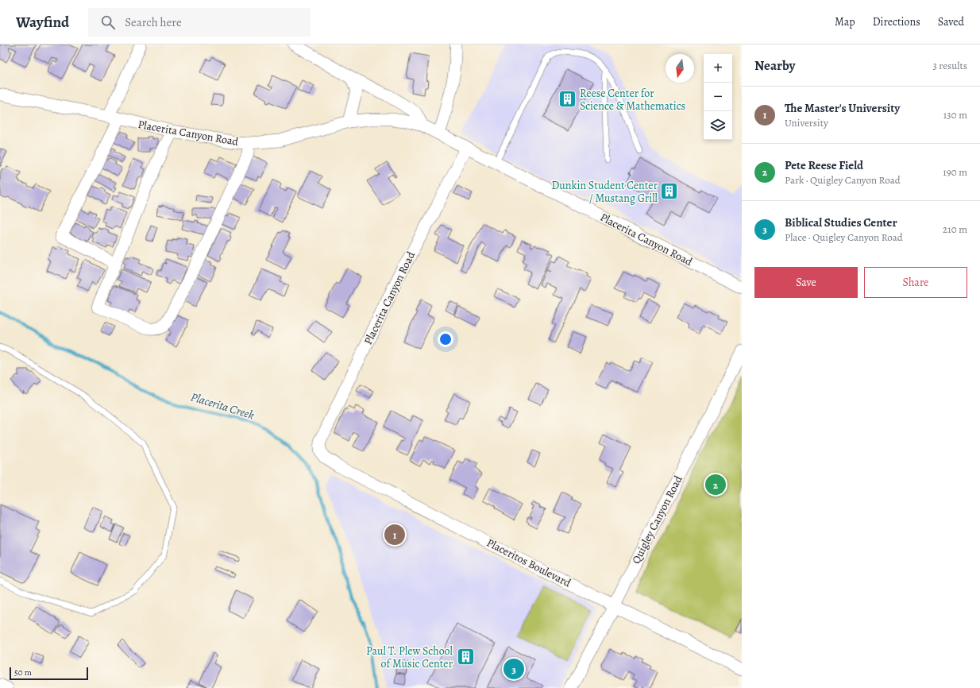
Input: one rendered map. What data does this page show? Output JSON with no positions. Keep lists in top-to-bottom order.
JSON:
{
  "streets": {
    "street": ["Placerita Canyon Road", "Quigley Canyon Road", "Placeritos Boulevard"]
  },
  "crossings": [
    ["Placerita Canyon Road", "Placeritos Boulevard"],
    ["Quigley Canyon Road", "Placeritos Boulevard"]
  ],
  "water": ["Placerita Creek"],
  "places": {
    "building": ["Reese Center for Science & Mathematics", "Dunkin Student Center / Mustang Grill", "Paul T. Plew School of Music Center"]
  },
  "scale_bar": "50 m",
  "north": "bottom",
  "page": {
    "header": "Wayfind",
    "search": "Search here",
    "nav": ["Map", "Directions", "Saved"],
    "heading": ["Nearby", "3 results"],
    "map_buttons": ["+", "−"],
    "list": [
      {
        "mark": "1",
        "name": "The Master's University",
        "note": "University",
        "value": "130 m"
      },
      {
        "mark": "2",
        "name": "Pete Reese Field",
        "note": "Park · Quigley Canyon Road",
        "value": "190 m"
      },
      {
        "mark": "3",
        "name": "Biblical Studies Center",
        "note": "Place · Quigley Canyon Road",
        "value": "210 m"
      }
    ],
    "buttons": ["Save", "Share"],
    "pins": ["2", "1", "3"],
    "scale": "50 m"
  }
}
